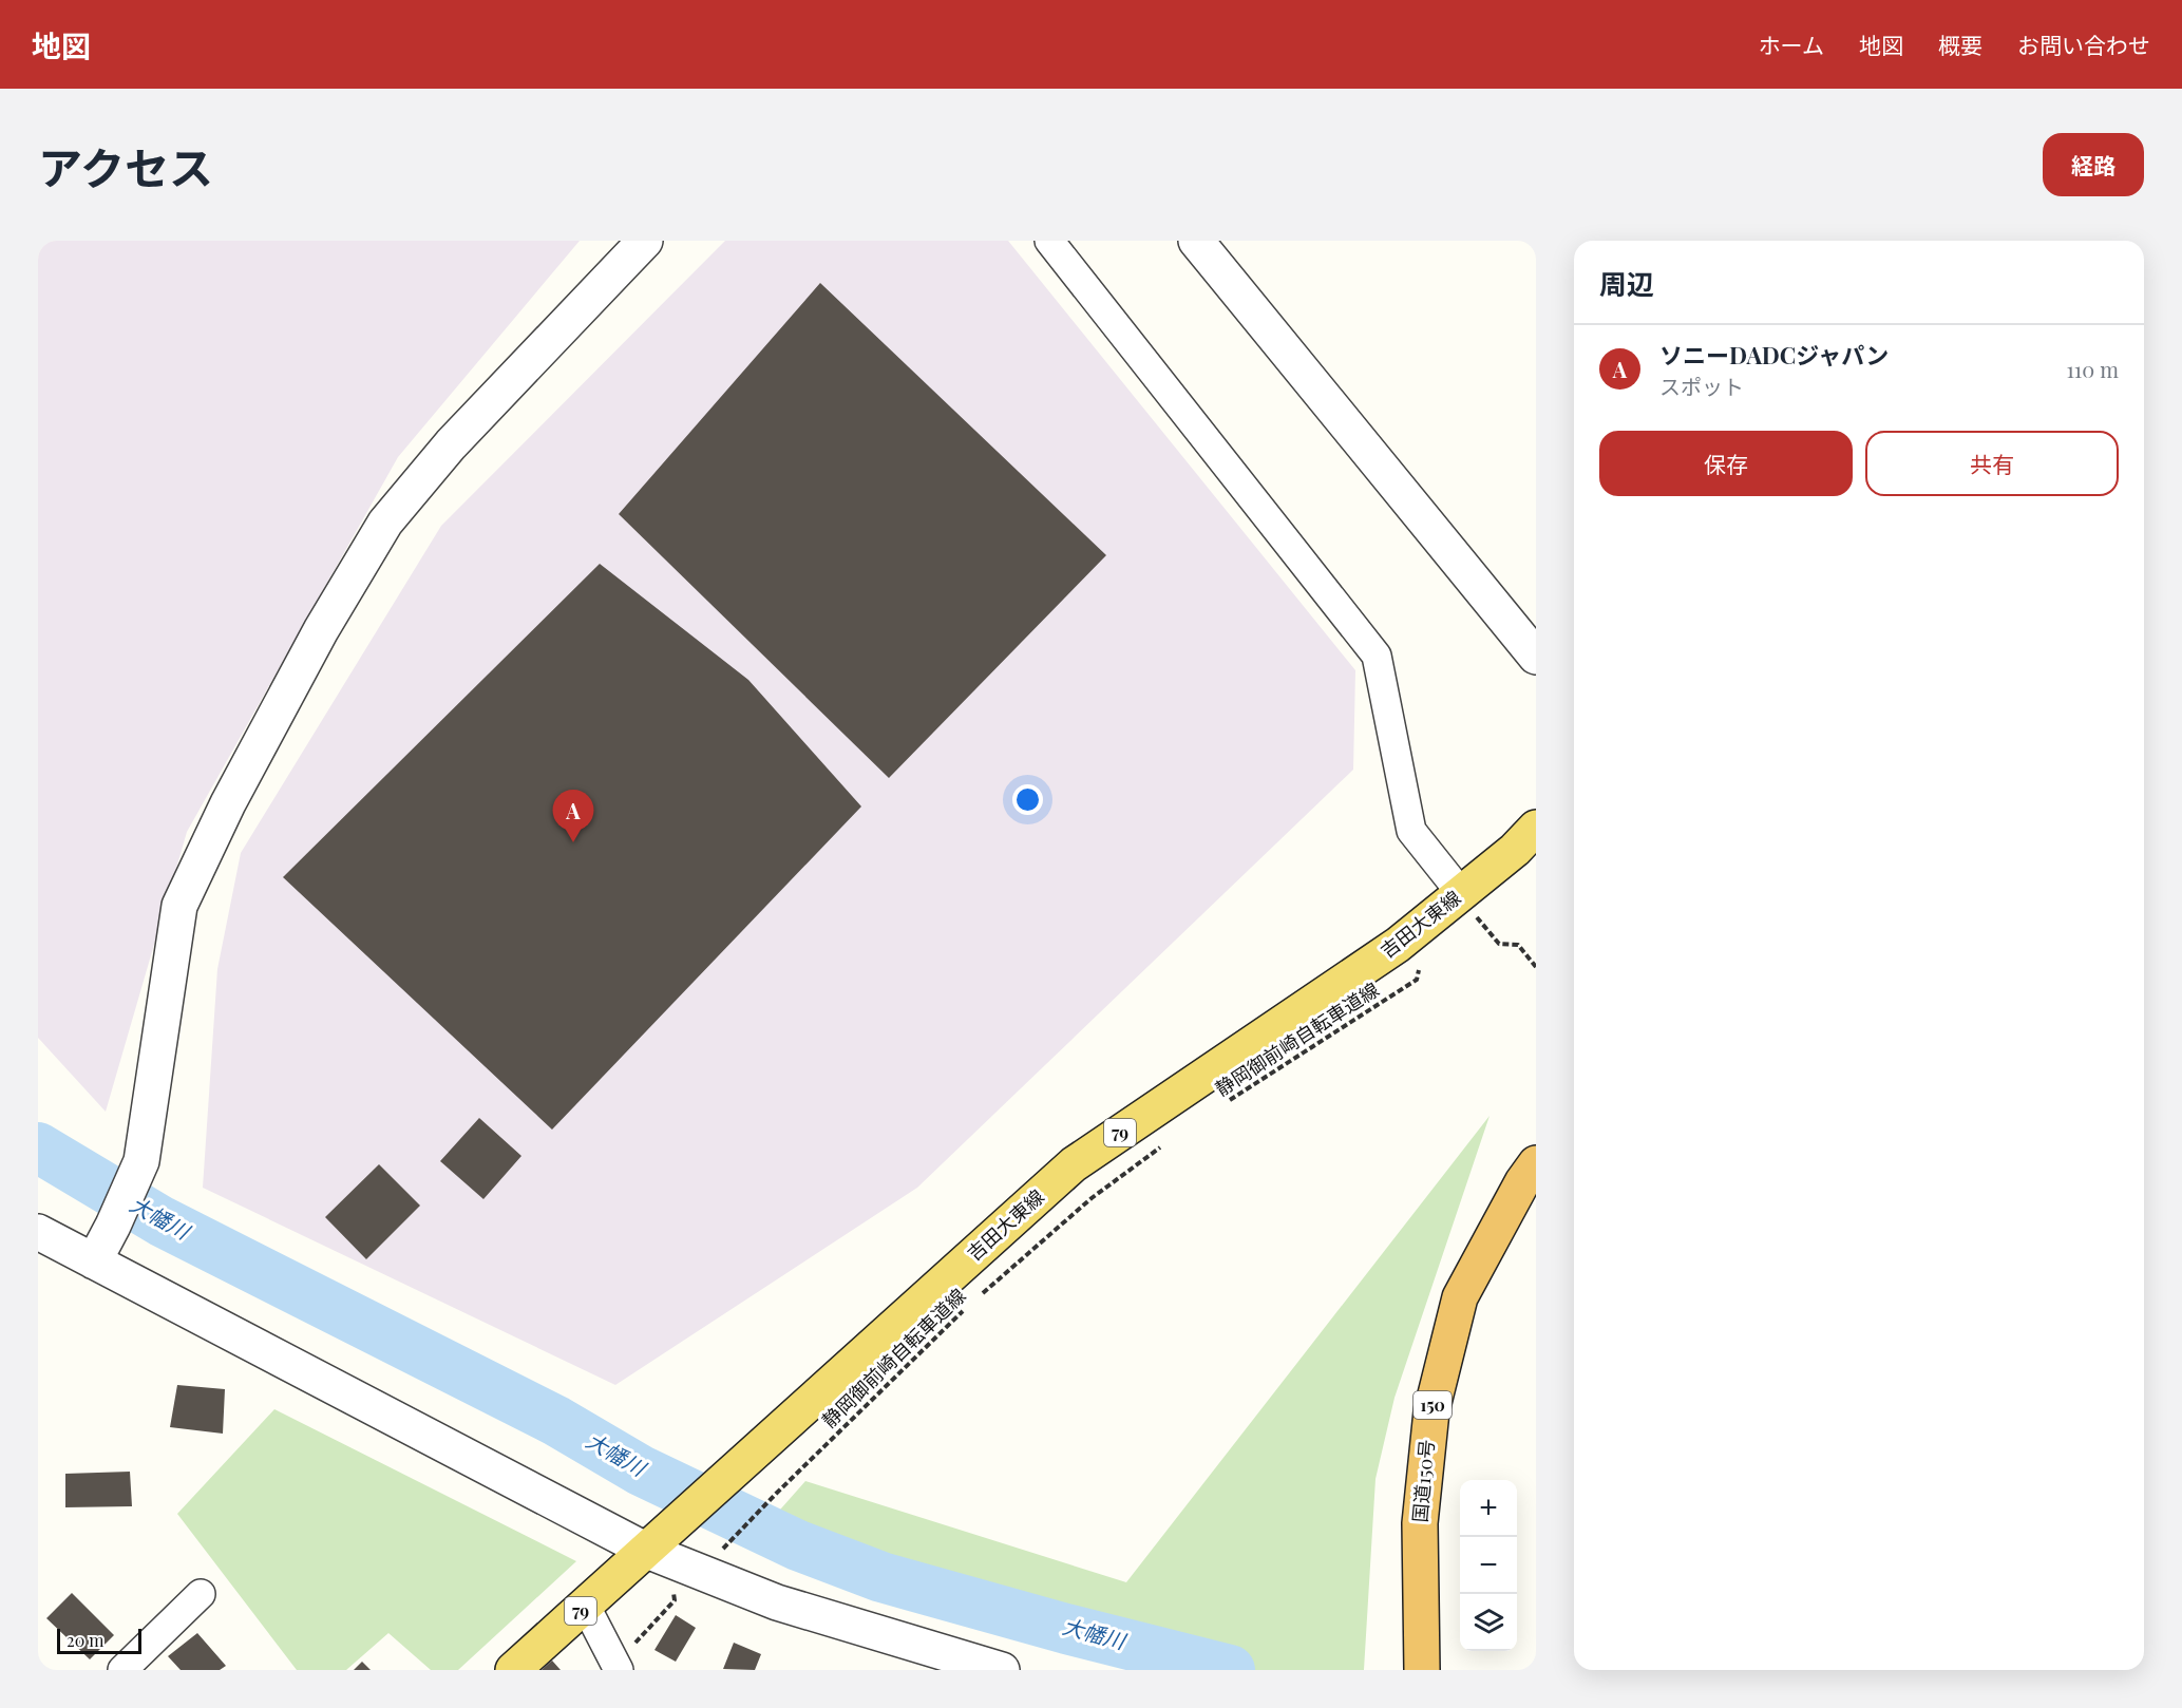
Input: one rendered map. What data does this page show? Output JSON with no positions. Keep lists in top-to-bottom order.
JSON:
{
  "streets": {
    "highway": ["150", "国道150号"],
    "main road": ["吉田大東線", "79"],
    "path": ["静岡御前崎自転車道線"]
  },
  "water": ["大幡川"],
  "scale_bar": "20 m",
  "page": {
    "header": "地図",
    "nav": [
      "ホーム",
      "地図",
      "概要",
      "お問い合わせ"
    ],
    "title": "アクセス",
    "buttons": [
      "経路",
      ["保存", "共有"]
    ],
    "heading": "周辺",
    "list": [
      {
        "mark": "A",
        "name": "ソニーDADCジャパン",
        "note": "スポット",
        "value": "110 m"
      }
    ],
    "pins": "A",
    "map_buttons": ["+", "−"],
    "scale": "20 m"
  }
}
